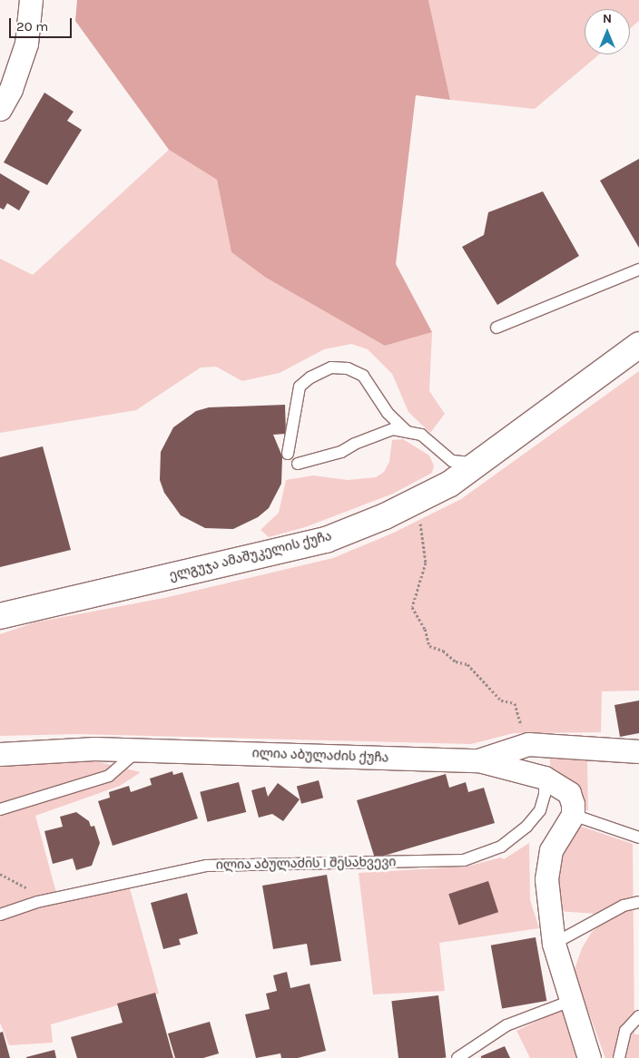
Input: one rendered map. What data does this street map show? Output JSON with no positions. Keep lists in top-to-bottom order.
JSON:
{
  "streets": {
    "main road": ["ელგუჯა ამაშუკელის ქუჩა"],
    "street": ["ილია აბულაძის ქუჩა"],
    "lane": ["ილია აბულაძის I შესახვევი"]
  },
  "scale_bar": "20 m",
  "north": "top"
}
